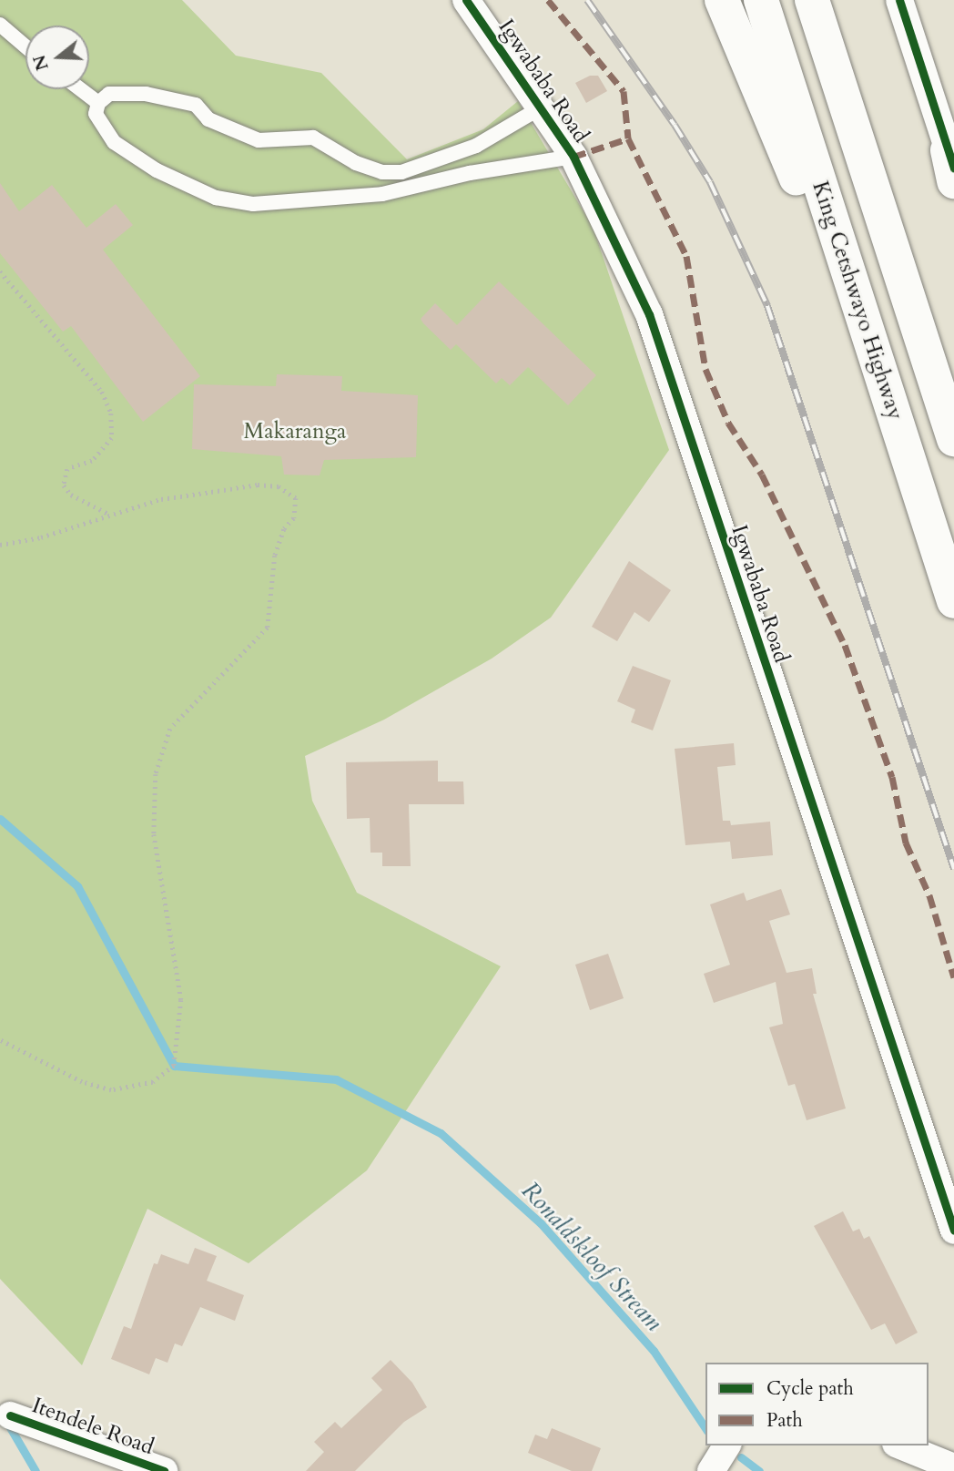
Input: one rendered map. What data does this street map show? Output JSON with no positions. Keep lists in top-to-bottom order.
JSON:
{
  "streets": {
    "highway": ["King Cetshwayo Highway"],
    "street": ["Igwababa Road", "Itendele Road"]
  },
  "water": ["Ronaldskloof Stream"],
  "parks": ["Makaranga"],
  "legend": ["Cycle path", "Path"],
  "north": "left"
}
